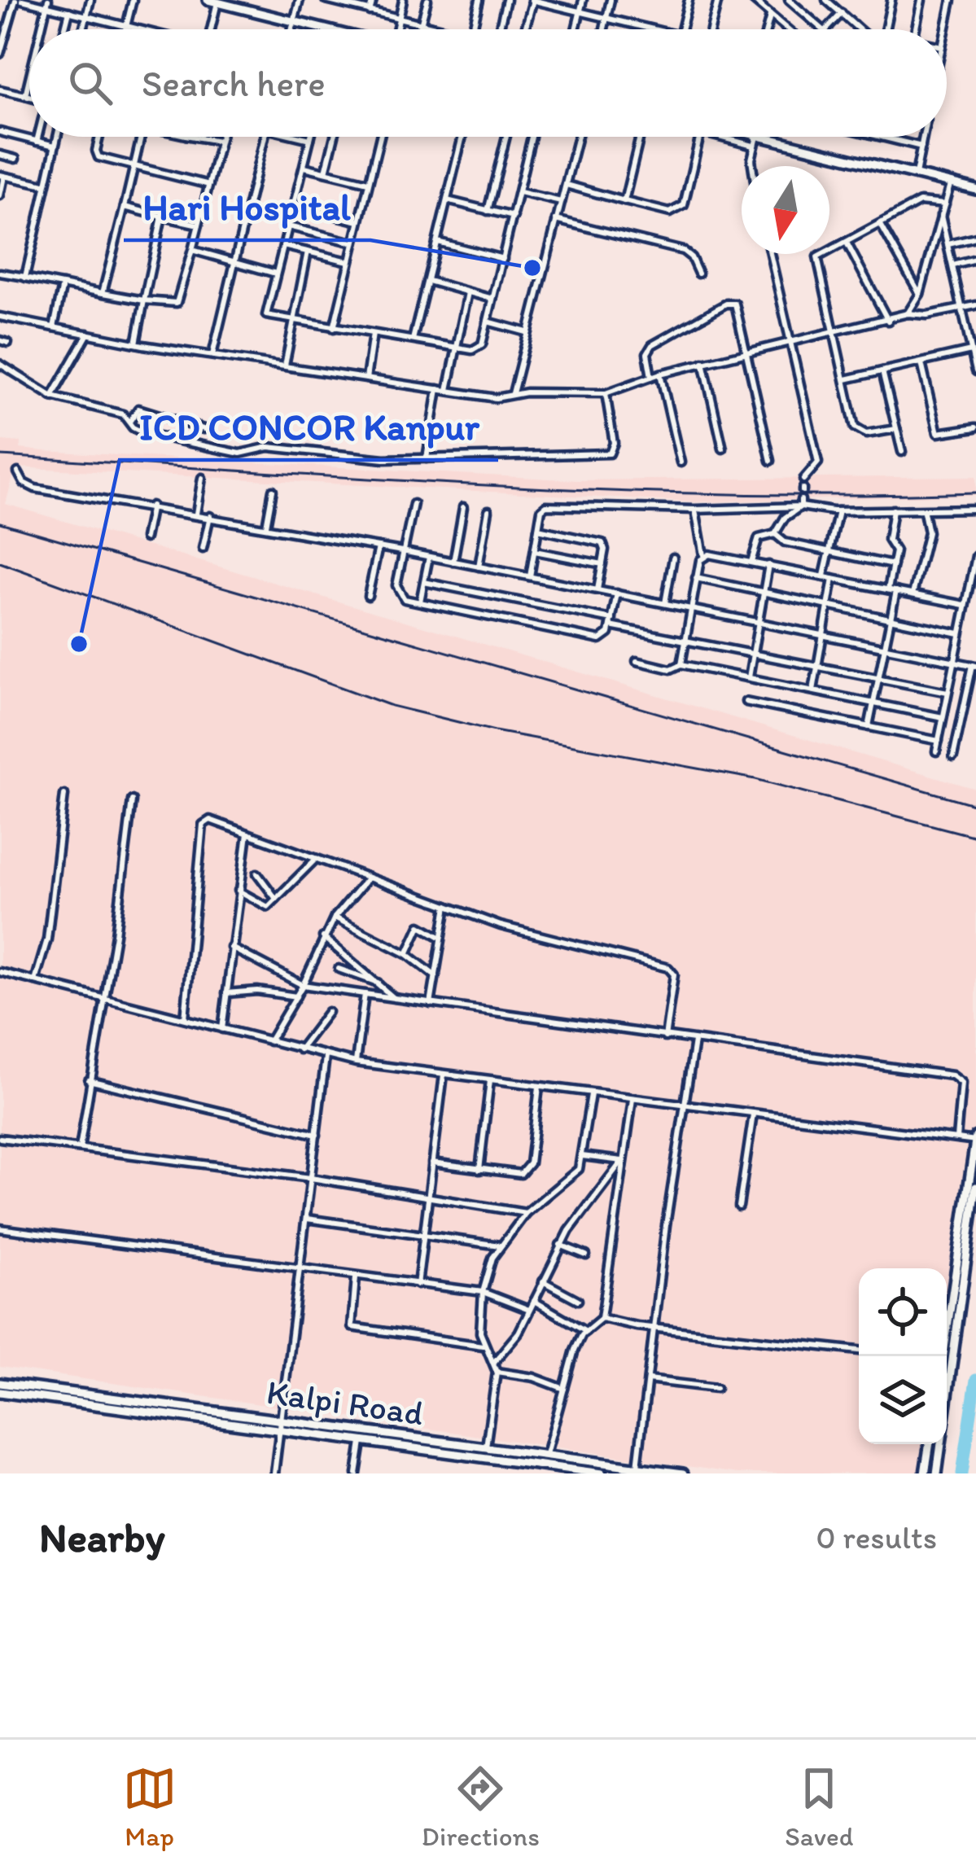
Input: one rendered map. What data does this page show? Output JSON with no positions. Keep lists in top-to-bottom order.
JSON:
{
  "streets": {
    "main road": ["Kalpi Road"]
  },
  "places": ["Hari Hospital", "ICD CONCOR Kanpur"],
  "north": "bottom",
  "page": {
    "search": "Search here",
    "heading": ["Nearby", "0 results"],
    "nav": ["Map", "Directions", "Saved"]
  }
}
